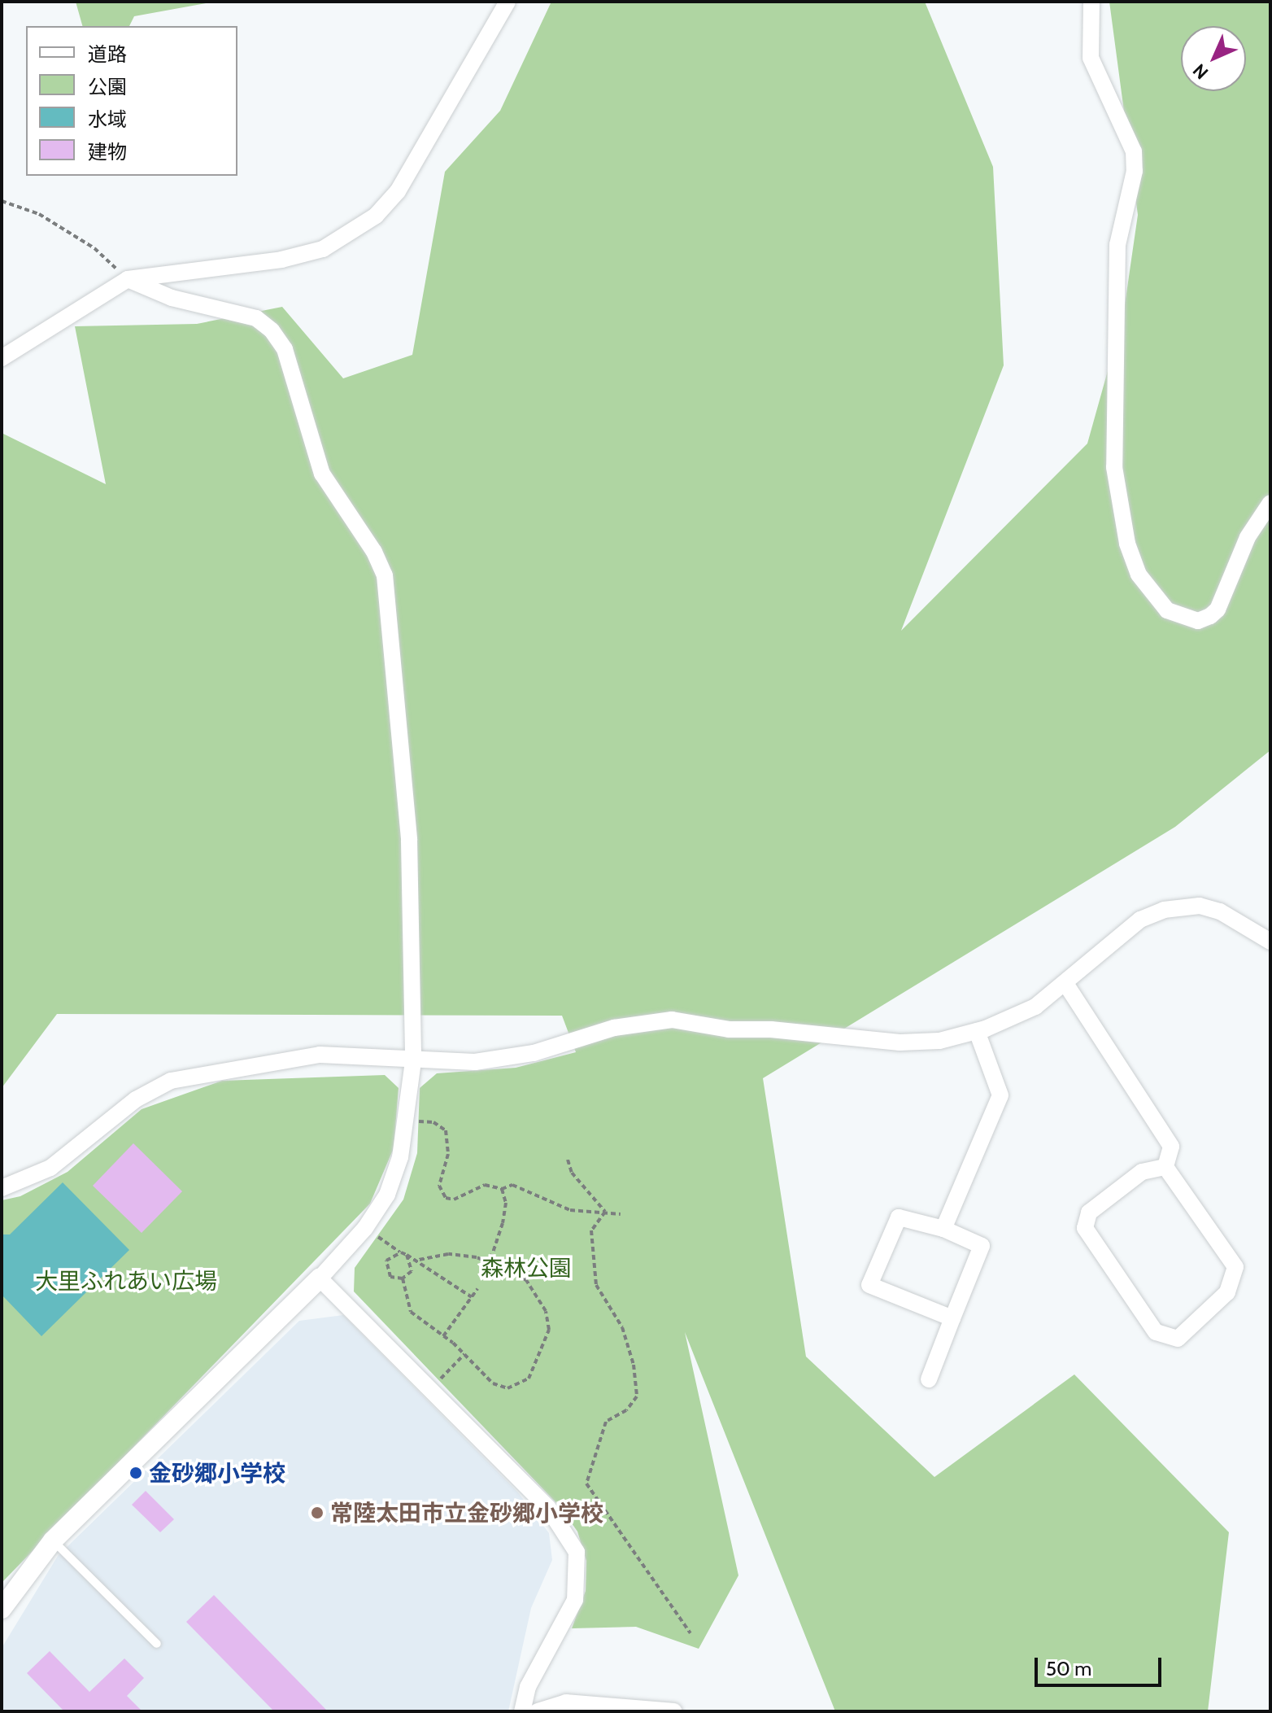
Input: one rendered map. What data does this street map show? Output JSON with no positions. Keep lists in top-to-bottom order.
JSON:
{
  "parks": ["森林公園", "大里ふれあい広場"],
  "places": ["金砂郷小学校", "常陸太田市立金砂郷小学校"],
  "legend": [
    "道路",
    "公園",
    "水域",
    "建物"
  ],
  "scale_bar": "50 m",
  "north": "bottom left"
}
